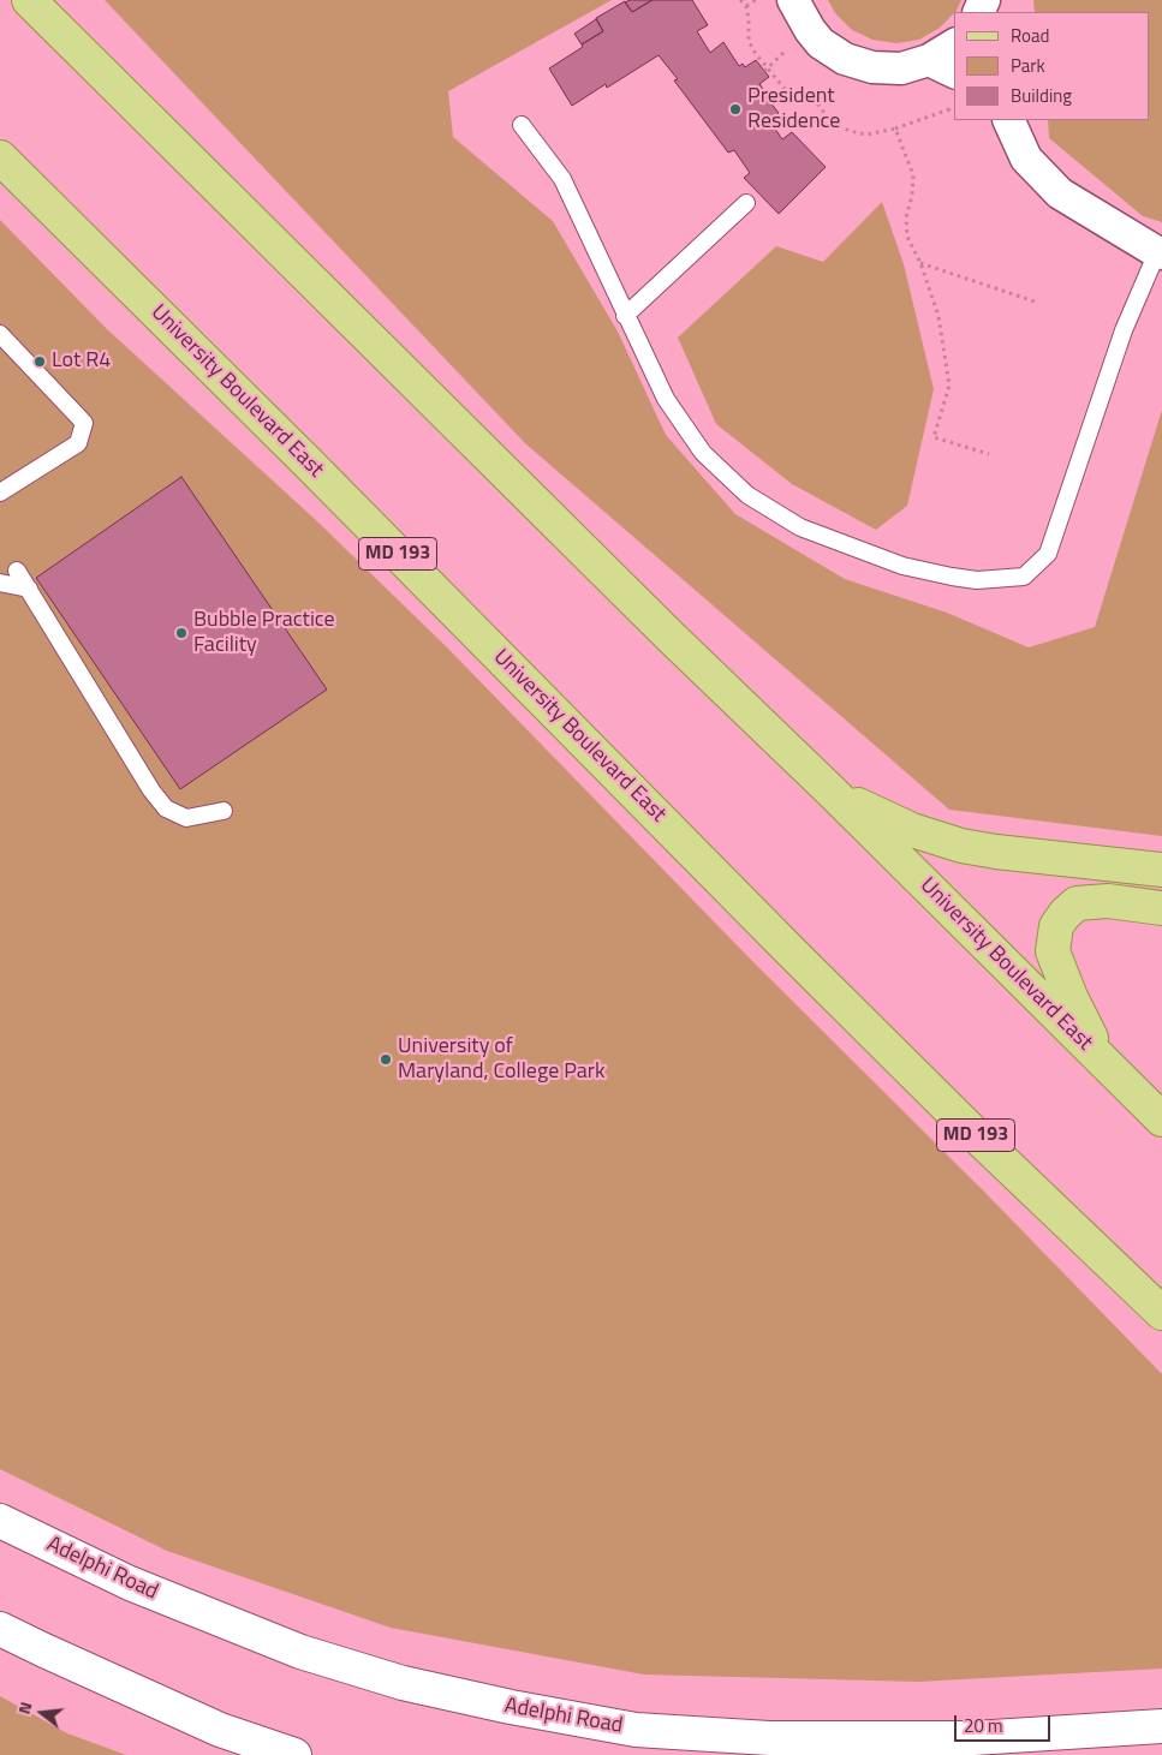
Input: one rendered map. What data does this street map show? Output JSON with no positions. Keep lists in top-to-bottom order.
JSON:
{
  "streets": {
    "main road": ["University Boulevard East", "MD 193", "Adelphi Road"]
  },
  "places": [
    "President Residence",
    "Lot R4",
    "Bubble Practice Facility",
    "University of Maryland, College Park"
  ],
  "legend": ["Road", "Park", "Building"],
  "scale_bar": "20 m",
  "north": "left"
}
